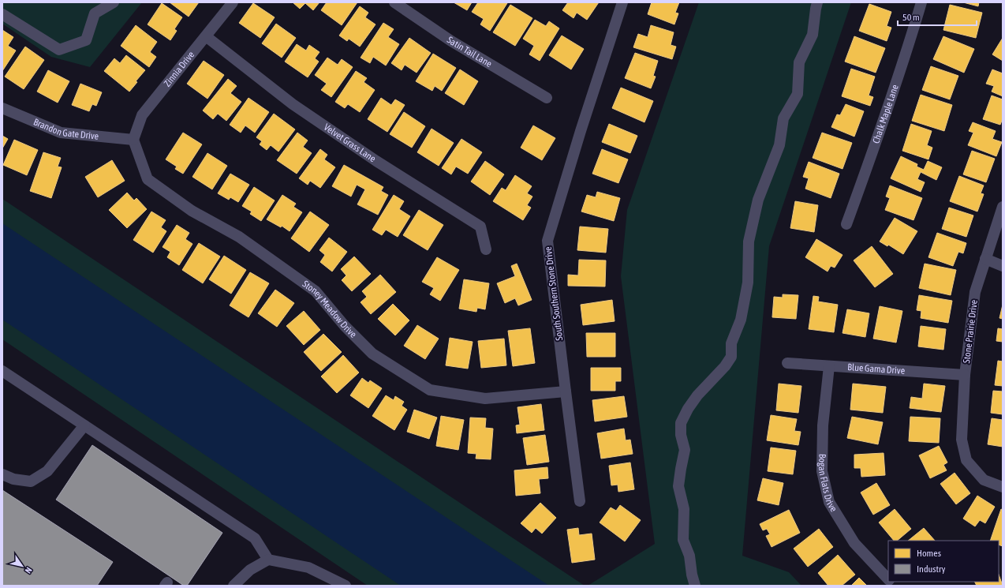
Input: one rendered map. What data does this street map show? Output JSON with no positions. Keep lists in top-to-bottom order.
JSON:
{
  "streets": {
    "street": [
      "Satin Tail Lane",
      "Zinnia Drive",
      "Chalk Maple Lane",
      "Brandon Gate Drive",
      "Velvet Grass Lane",
      "South Southern Stone Drive",
      "Stoney Meadow Drive",
      "Stone Prairie Drive",
      "Blue Gama Drive",
      "Bogan Flats Drive"
    ]
  },
  "crossings": [
    ["Zinnia Drive", "Brandon Gate Drive"],
    ["Zinnia Drive", "Velvet Grass Lane"],
    ["Zinnia Drive", "Stoney Meadow Drive"],
    ["Brandon Gate Drive", "Stoney Meadow Drive"],
    ["South Southern Stone Drive", "Stoney Meadow Drive"],
    ["Stone Prairie Drive", "Blue Gama Drive"],
    ["Blue Gama Drive", "Bogan Flats Drive"]
  ],
  "legend": ["Homes", "Industry"],
  "scale_bar": "50 m",
  "north": "bottom right"
}
